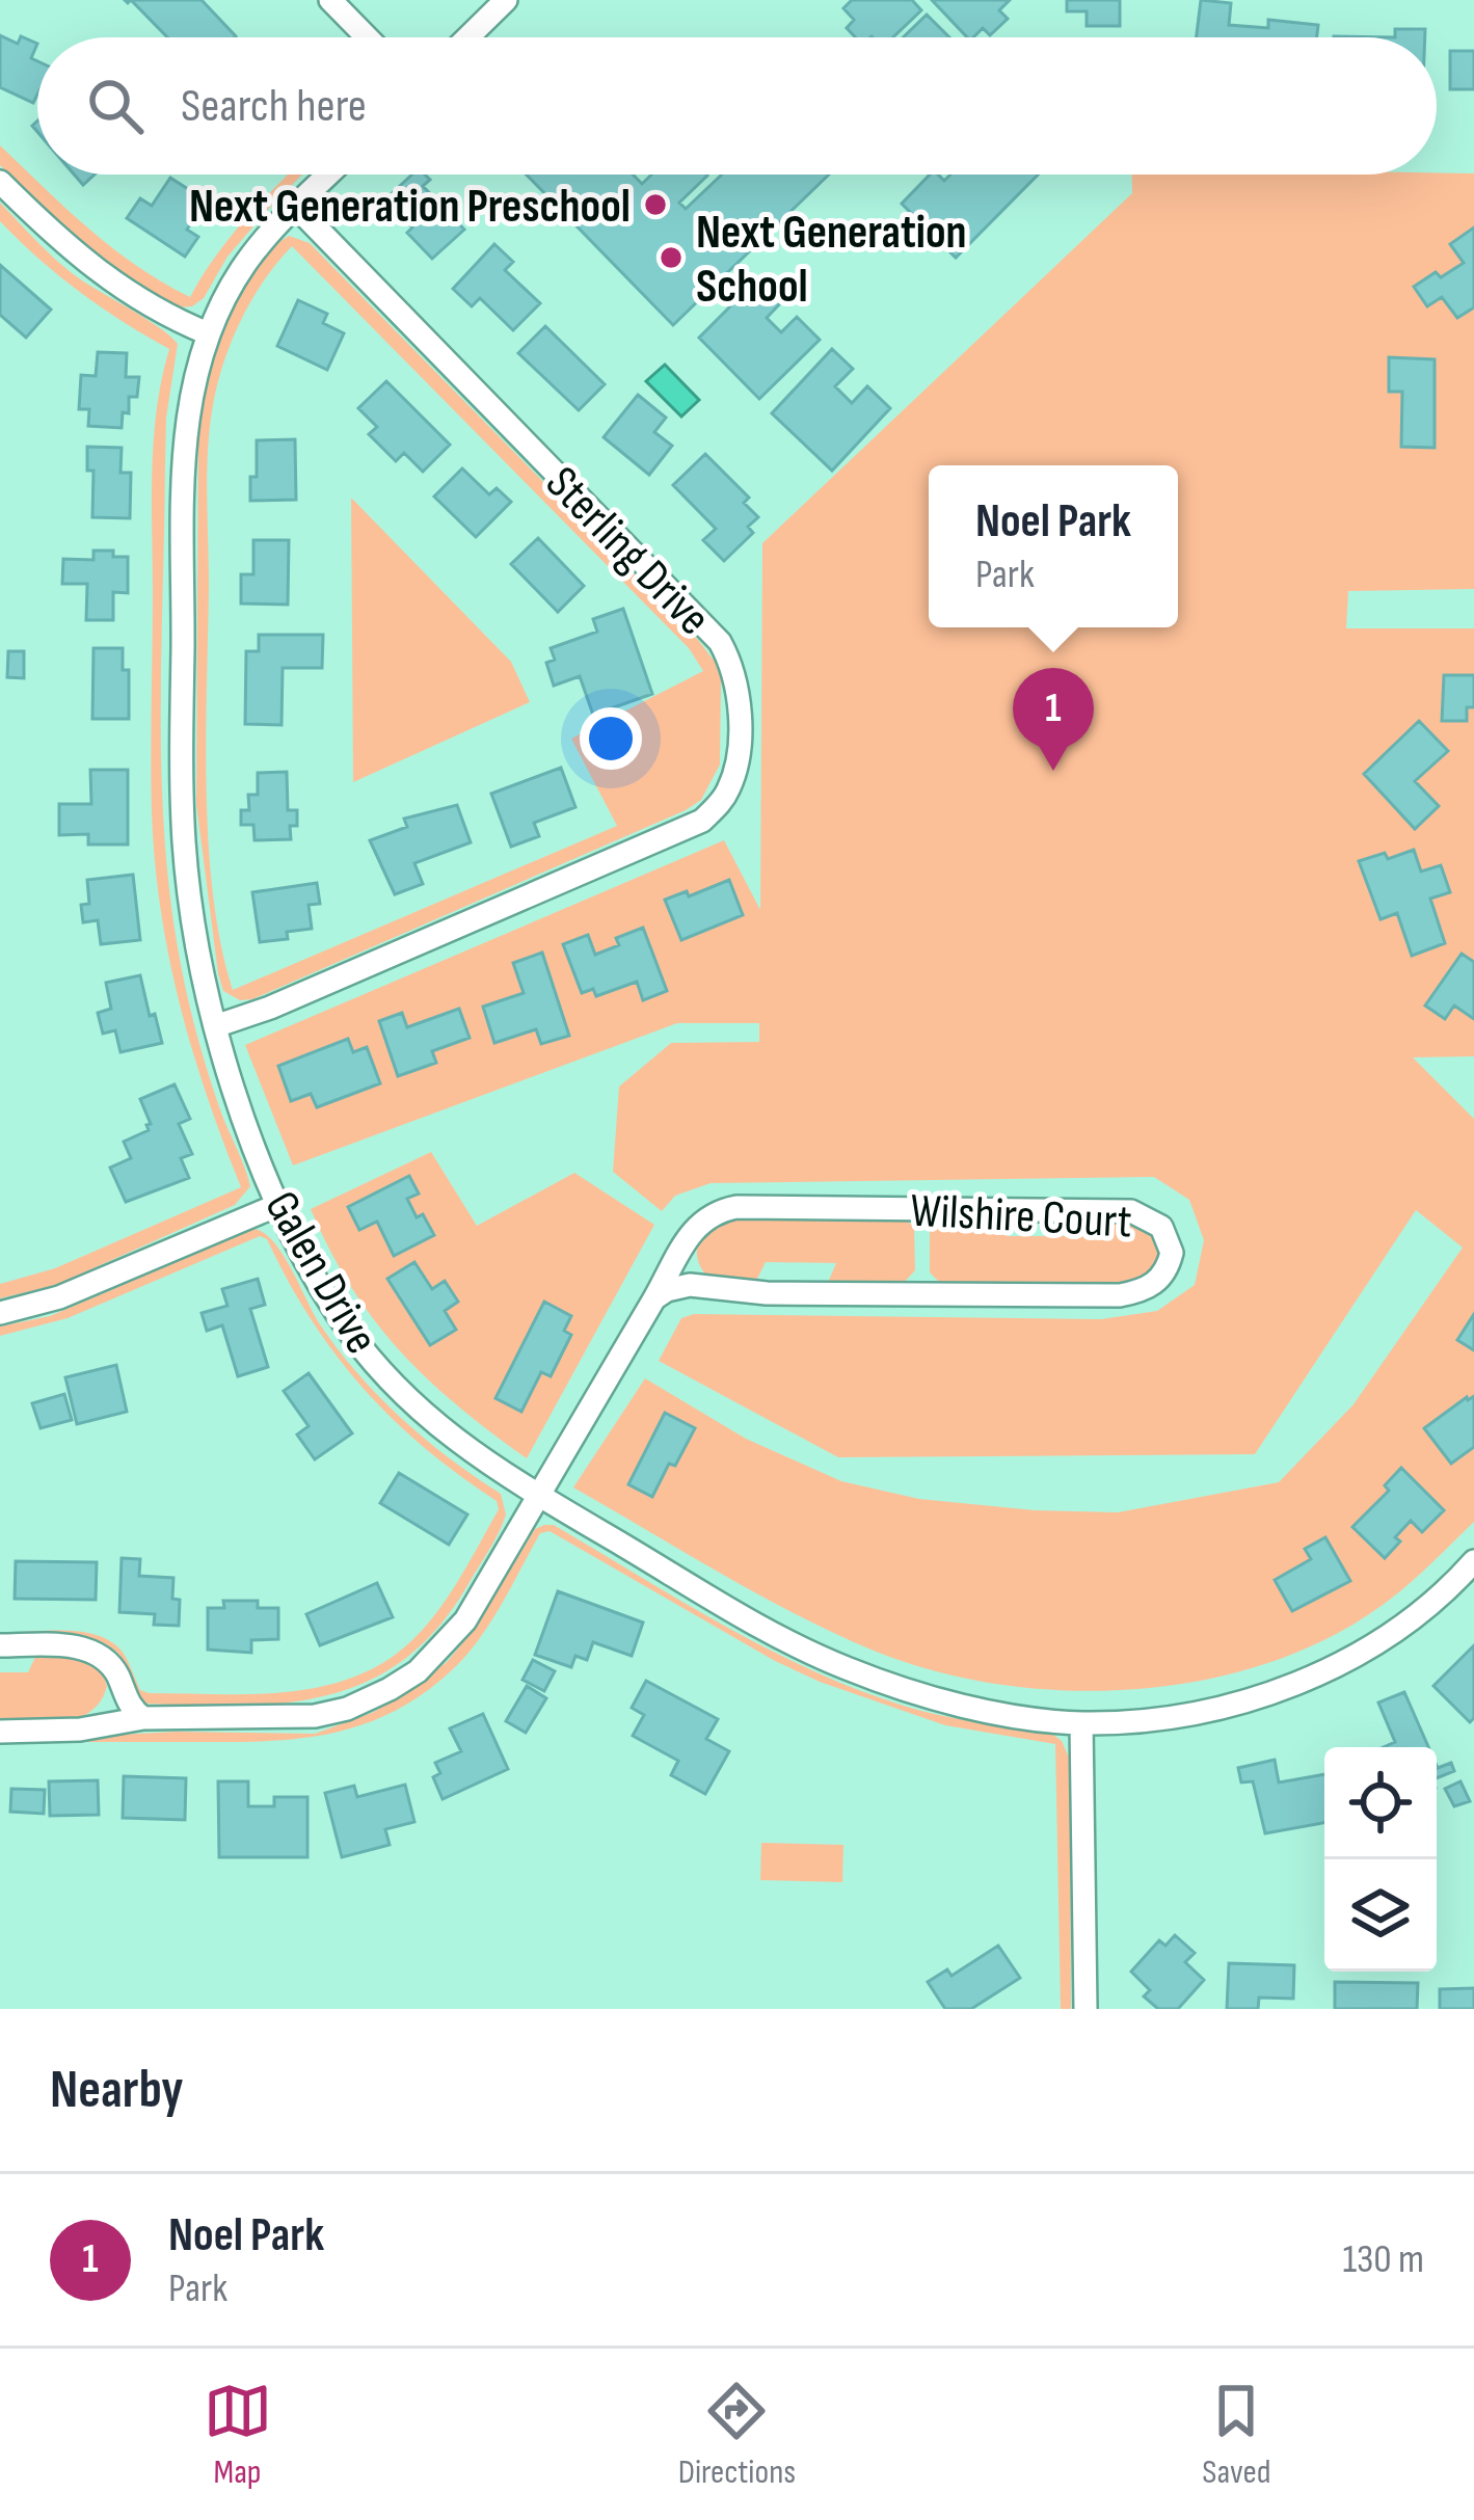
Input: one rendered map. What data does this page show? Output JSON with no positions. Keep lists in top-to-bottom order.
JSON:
{
  "streets": {
    "street": ["Sterling Drive", "Wilshire Court", "Galen Drive"]
  },
  "crossings": [
    ["Sterling Drive", "Galen Drive"],
    ["Wilshire Court", "Galen Drive"]
  ],
  "places": ["Next Generation Preschool", "Next Generation School"],
  "page": {
    "search": "Search here",
    "popup": ["Noel Park", "Park"],
    "pins": "1",
    "heading": "Nearby",
    "list": [
      {
        "mark": "1",
        "name": "Noel Park",
        "note": "Park",
        "value": "130 m"
      }
    ],
    "nav": ["Map", "Directions", "Saved"]
  }
}
